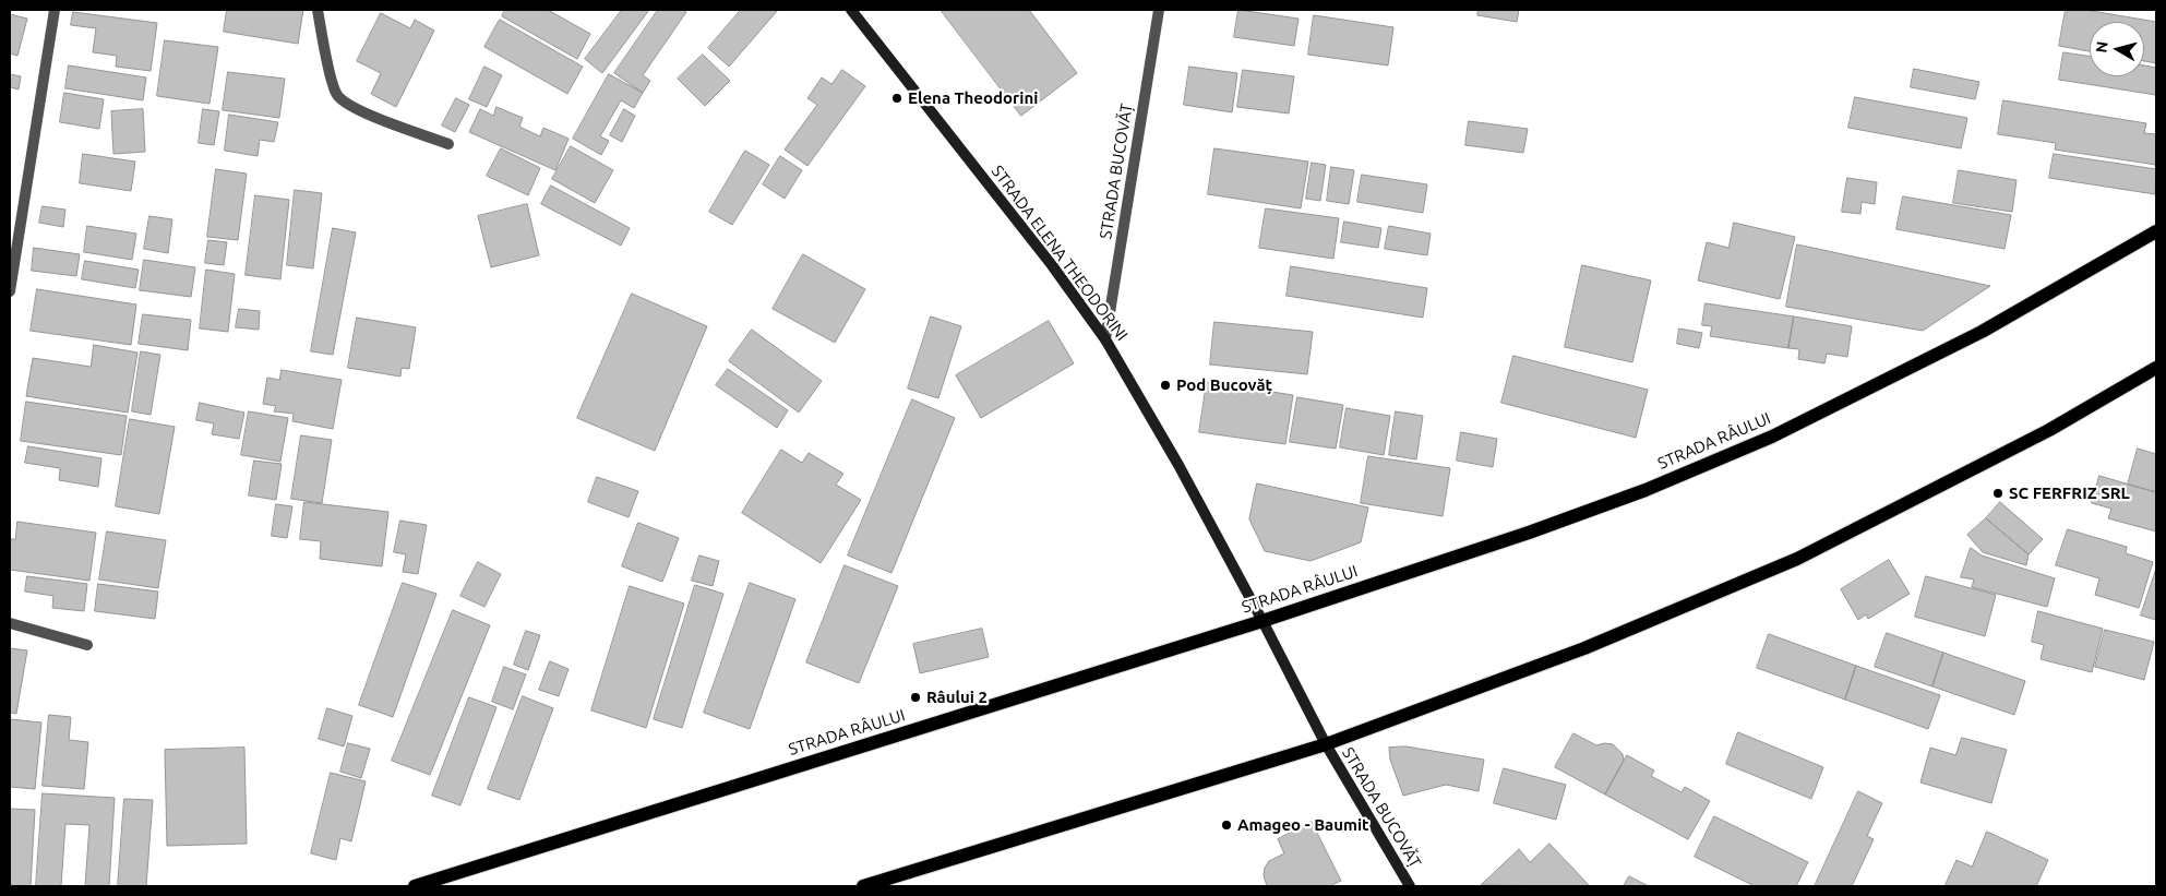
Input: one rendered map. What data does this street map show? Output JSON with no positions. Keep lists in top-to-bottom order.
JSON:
{
  "streets": {
    "main road": ["STRADA BUCOVĂȚ", "STRADA ELENA THEODORINI", "STRADA RÂULUI"]
  },
  "crossings": [
    ["STRADA BUCOVĂȚ", "STRADA ELENA THEODORINI"],
    ["STRADA ELENA THEODORINI", "STRADA RÂULUI"]
  ],
  "places": [
    "Elena Theodorini",
    "Pod Bucovăț",
    "SC FERFRIZ SRL",
    "Râului 2",
    "Amageo - Baumit"
  ],
  "north": "left"
}
